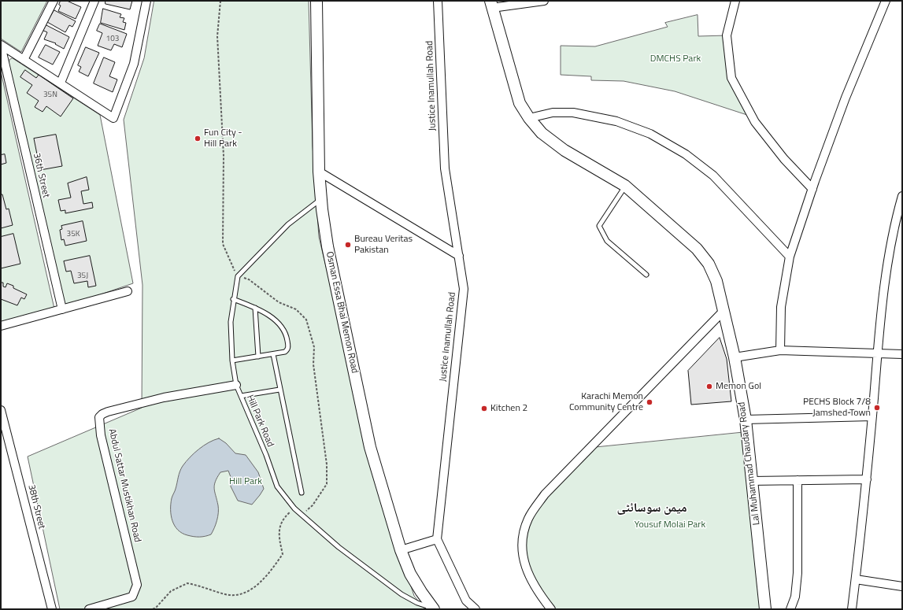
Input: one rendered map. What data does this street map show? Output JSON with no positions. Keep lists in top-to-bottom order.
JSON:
{
  "streets": {
    "street": [
      "Justice Inamullah Road",
      "36th Street",
      "Osman Essa Bhai Memon Road",
      "Lal Muhammad Chaudary Road",
      "Abdul Sattar Mustikhan Road",
      "38th Street"
    ],
    "lane": ["Hill Park Road"]
  },
  "crossings": [
    ["Osman Essa Bhai Memon Road", "Hill Park Road"],
    ["Hill Park Road", "Abdul Sattar Mustikhan Road"]
  ],
  "districts": ["میمن سوسائٹی"],
  "parks": ["DMCHS Park", "Hill Park", "Yousuf Molai Park"],
  "places": [
    "Fun City - Hill Park",
    "Bureau Veritas Pakistan",
    "Memon Gol",
    "Karachi Memon Community Centre",
    "PECHS Block 7/8 Jamshed Town",
    "Kitchen 2"
  ],
  "house_numbers": [
    "103",
    "35N",
    "35K",
    "35J"
  ]
}
